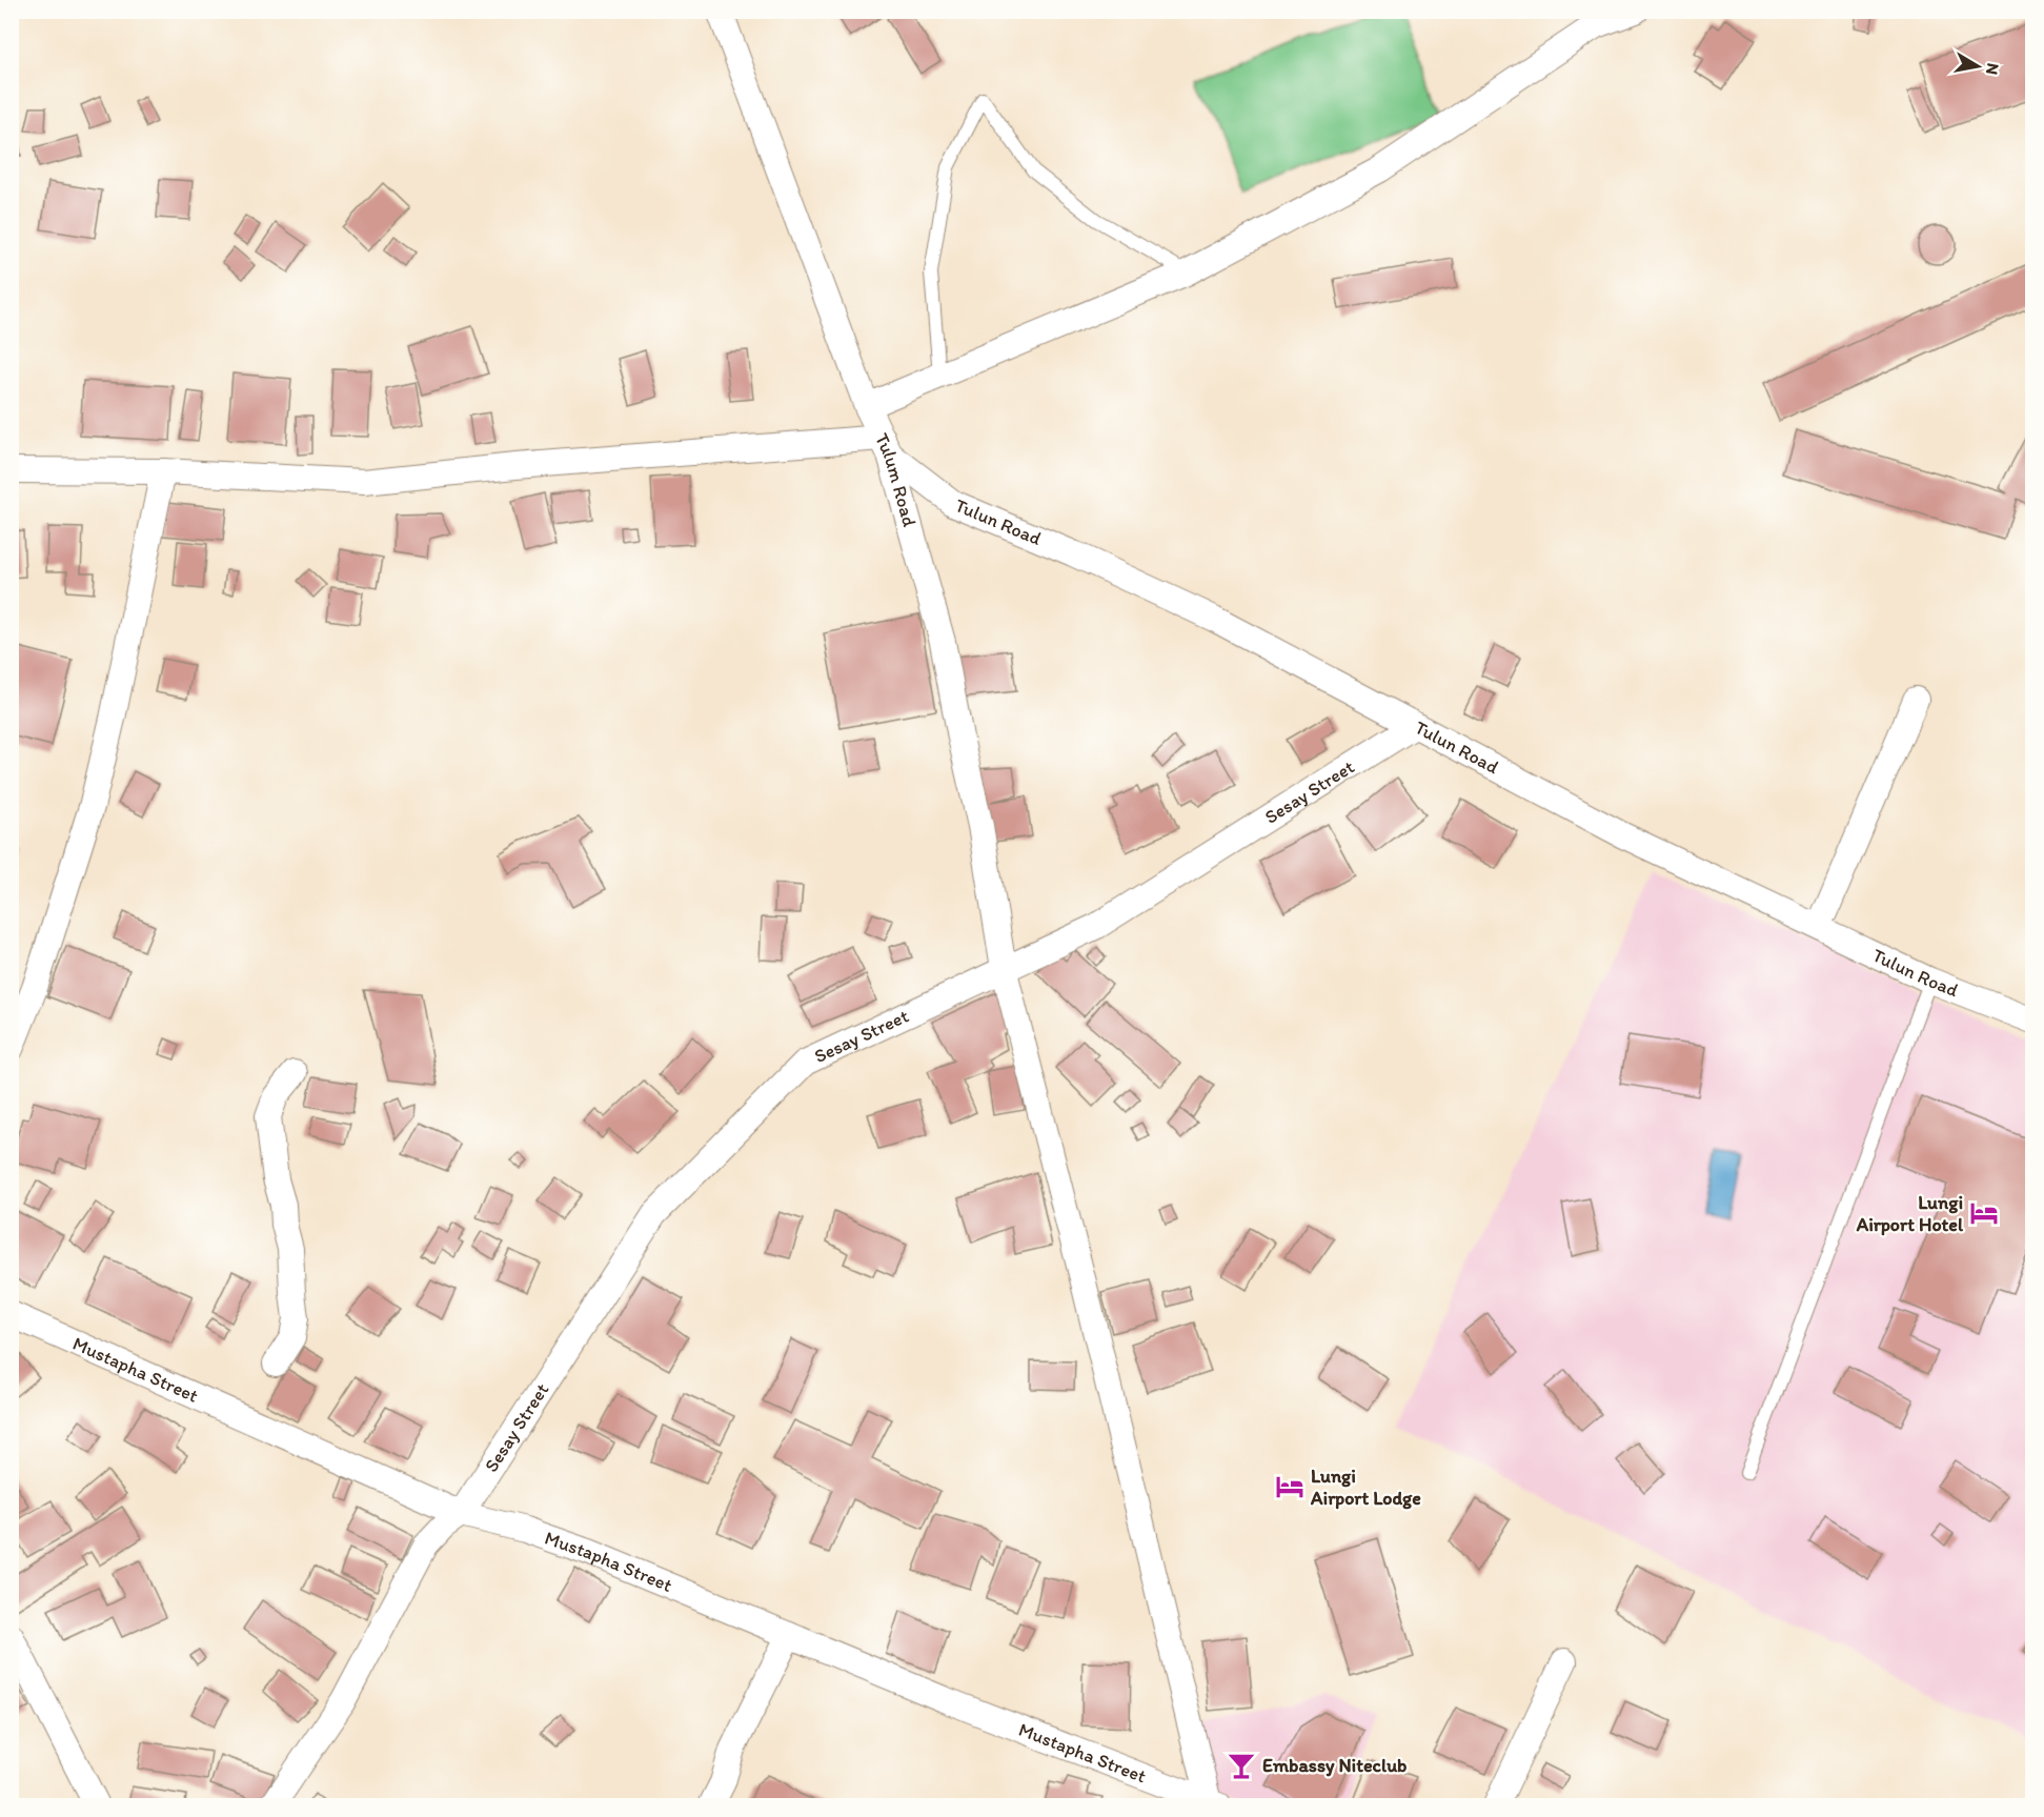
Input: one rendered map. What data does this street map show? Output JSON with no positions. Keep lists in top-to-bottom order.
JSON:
{
  "streets": {
    "street": [
      "Tulum Road",
      "Tulun Road",
      "Sesay Street",
      "Mustapha Street"
    ]
  },
  "crossings": [
    ["Tulum Road", "Tulun Road"],
    ["Tulum Road", "Sesay Street"],
    ["Tulum Road", "Mustapha Street"],
    ["Tulun Road", "Sesay Street"],
    ["Sesay Street", "Mustapha Street"]
  ],
  "places": {
    "hotel": ["Lungi Airport Hotel", "Lungi Airport Lodge"],
    "bar": ["Embassy Niteclub"]
  },
  "north": "right"
}
